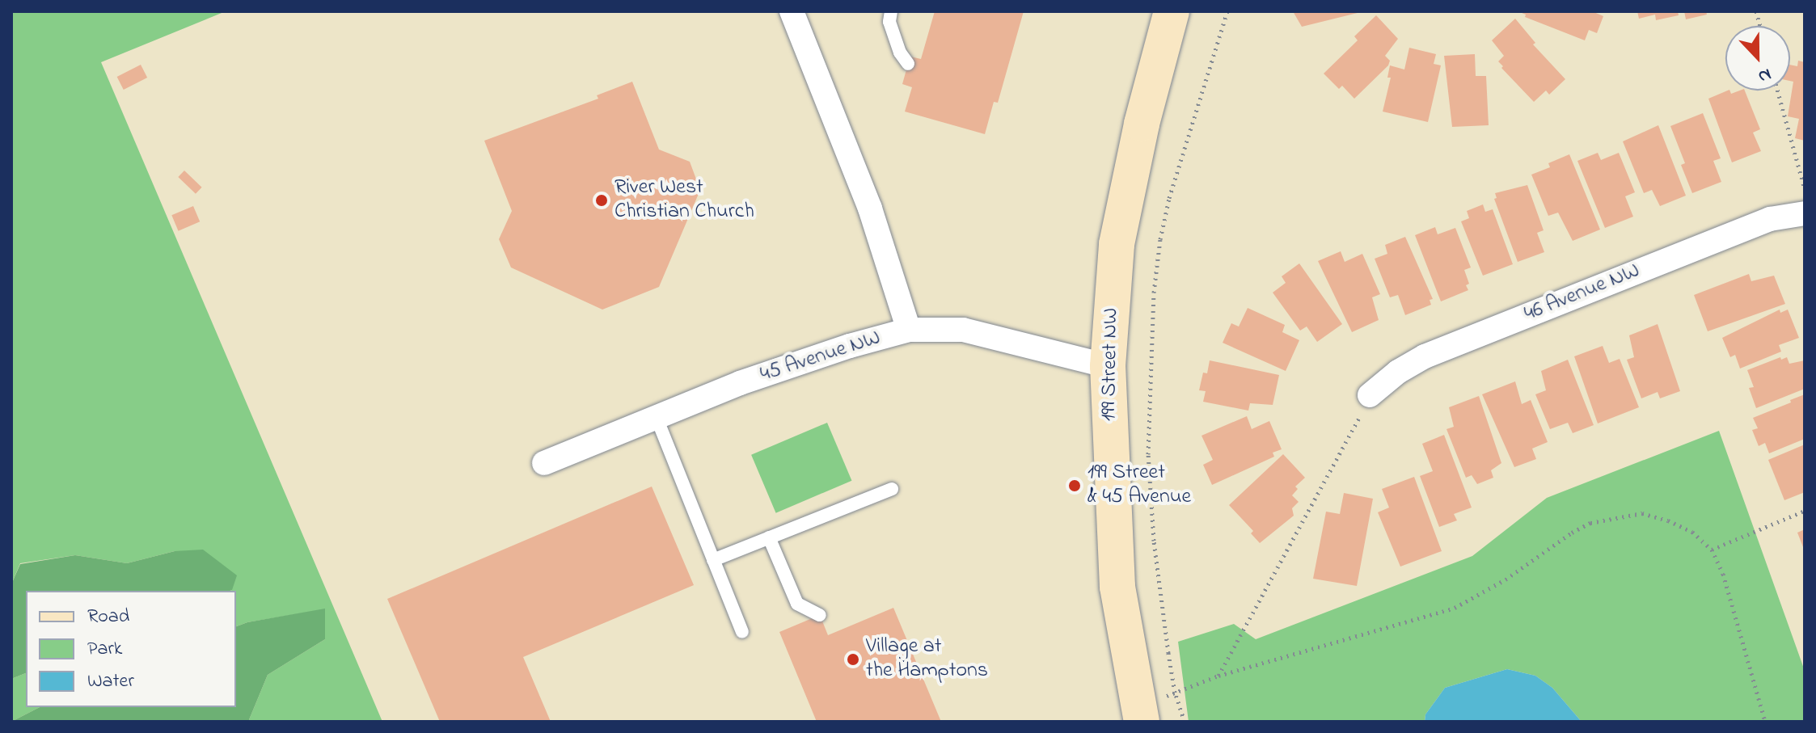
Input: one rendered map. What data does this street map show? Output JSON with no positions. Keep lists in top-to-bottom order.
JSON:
{
  "streets": {
    "main road": ["199 Street NW"],
    "street": ["46 Avenue NW", "45 Avenue NW"]
  },
  "crossings": [
    ["45 Avenue NW", "199 Street NW"]
  ],
  "places": ["River West Christian Church", "199 Street & 45 Avenue", "Village at the Hamptons"],
  "legend": ["Road", "Park", "Water"],
  "north": "bottom"
}
